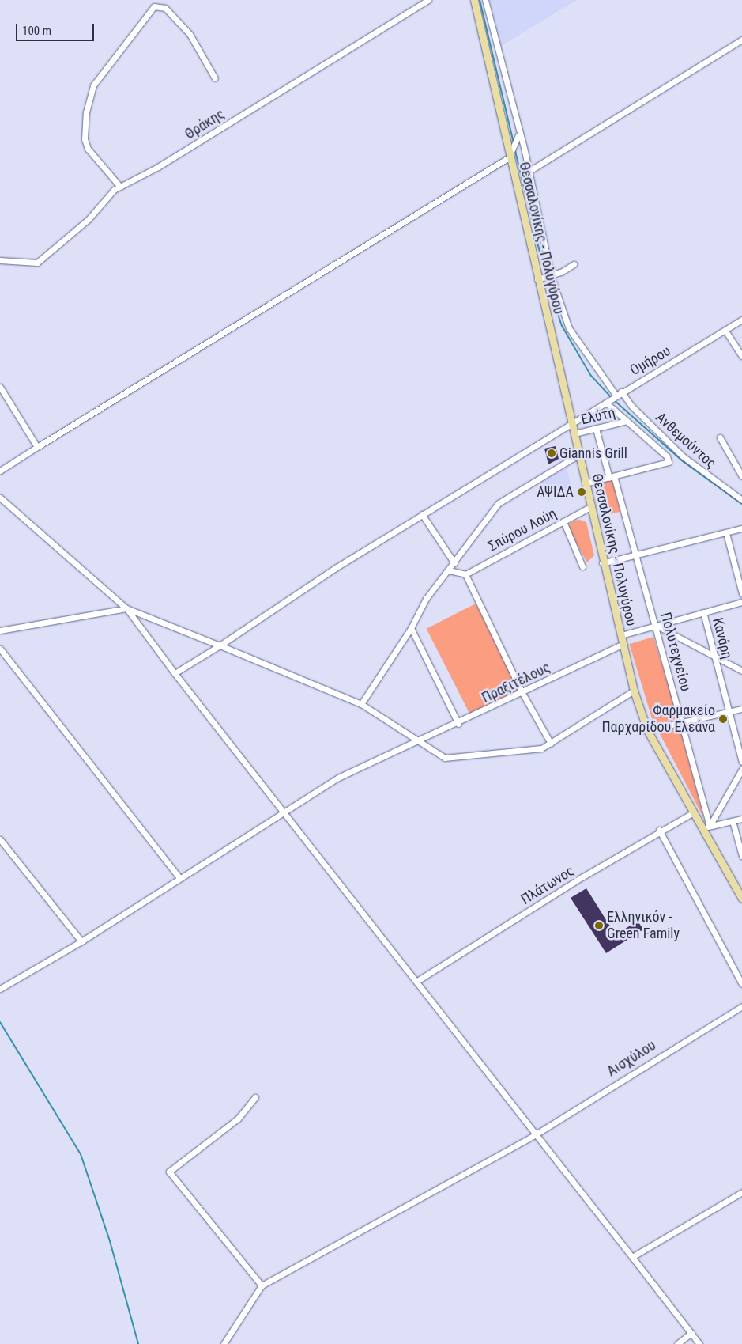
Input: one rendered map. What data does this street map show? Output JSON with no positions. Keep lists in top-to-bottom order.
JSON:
{
  "streets": {
    "main road": ["Θεσσαλονίκης - Πολυγύρου"],
    "street": [
      "Θράκης",
      "Ομήρου",
      "Ελύτη",
      "Ανθεμούντος",
      "Σπύρου Λούη",
      "Κανάρη",
      "Πολυτεχνείου",
      "Πραξιτέλους",
      "Πλάτωνος",
      "Αισχύλου"
    ]
  },
  "crossings": [
    ["Θεσσαλονίκης - Πολυγύρου", "Ομήρου"],
    ["Θεσσαλονίκης - Πολυγύρου", "Ελύτη"],
    ["Θεσσαλονίκης - Πολυγύρου", "Σπύρου Λούη"],
    ["Θεσσαλονίκης - Πολυγύρου", "Πραξιτέλους"],
    ["Θεσσαλονίκης - Πολυγύρου", "Πλάτωνος"],
    ["Ομήρου", "Ανθεμούντος"],
    ["Ελύτη", "Ανθεμούντος"],
    ["Ελύτη", "Πολυτεχνείου"],
    ["Ανθεμούντος", "Πολυτεχνείου"]
  ],
  "places": [
    "Giannis Grill",
    "ΑΨΙΔΑ",
    "Φαρμακείο Παρχαρίδου Ελεάνα",
    "Ελληνικόν - Green Family"
  ],
  "scale_bar": "100 m"
}
